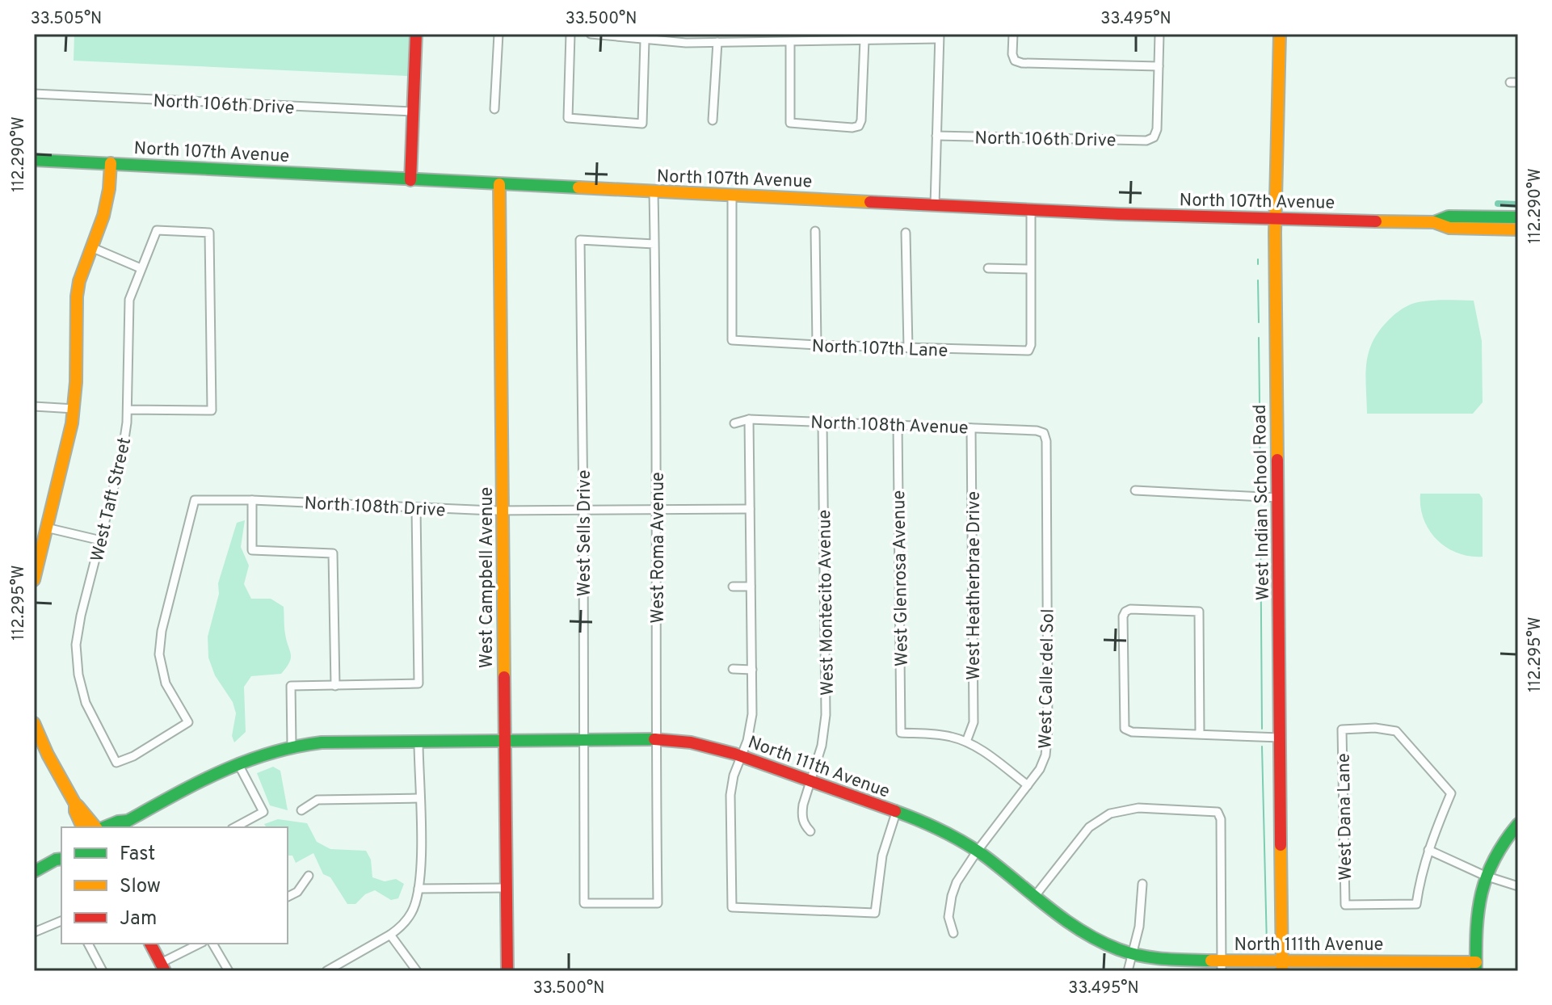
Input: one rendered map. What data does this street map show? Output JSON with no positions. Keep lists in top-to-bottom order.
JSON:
{
  "streets": {
    "street": [
      "North 106th Drive",
      "North 107th Avenue",
      "North 107th Lane",
      "North 108th Avenue",
      "West Taft Street",
      "West Indian School Road",
      "North 108th Drive",
      "West Sells Drive",
      "West Roma Avenue",
      "West Campbell Avenue",
      "West Glenrosa Avenue",
      "West Heatherbrae Drive",
      "West Montecito Avenue",
      "West Calle del Sol",
      "North 111th Avenue",
      "West Dana Lane"
    ]
  },
  "crossings": [
    ["North 107th Avenue", "North 107th Lane"],
    ["North 107th Avenue", "West Indian School Road"],
    ["North 107th Avenue", "West Roma Avenue"],
    ["North 107th Avenue", "West Campbell Avenue"],
    ["North 108th Avenue", "West Glenrosa Avenue"],
    ["North 108th Avenue", "West Heatherbrae Drive"],
    ["North 108th Avenue", "West Montecito Avenue"],
    ["North 108th Avenue", "West Calle del Sol"],
    ["West Taft Street", "North 108th Drive"],
    ["West Indian School Road", "North 111th Avenue"],
    ["North 108th Drive", "West Sells Drive"],
    ["North 108th Drive", "West Roma Avenue"],
    ["North 108th Drive", "West Campbell Avenue"],
    ["West Sells Drive", "West Roma Avenue"],
    ["West Sells Drive", "North 111th Avenue"],
    ["West Roma Avenue", "North 111th Avenue"],
    ["West Campbell Avenue", "North 111th Avenue"],
    ["West Glenrosa Avenue", "West Heatherbrae Drive"],
    ["West Montecito Avenue", "North 111th Avenue"],
    ["West Calle del Sol", "North 111th Avenue"]
  ],
  "legend": ["Fast", "Slow", "Jam"],
  "coordinates": [
    "33.505°N",
    "33.500°N",
    "33.495°N",
    "112.290°W",
    "112.295°W"
  ]
}
